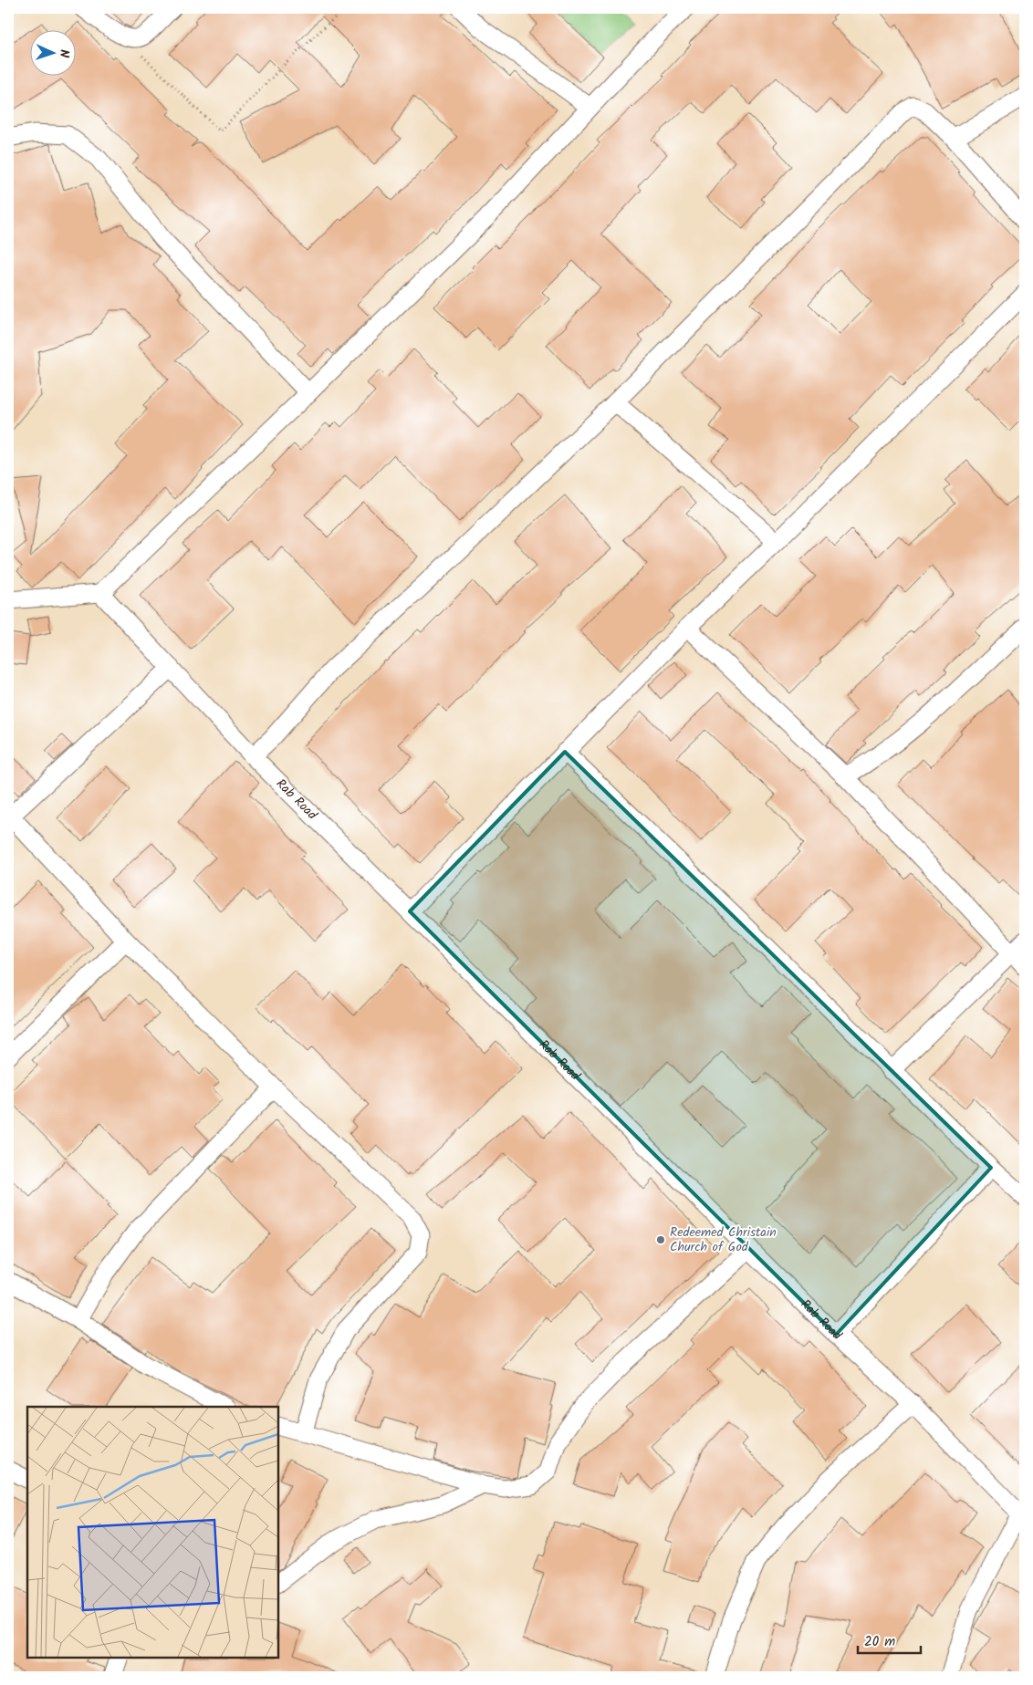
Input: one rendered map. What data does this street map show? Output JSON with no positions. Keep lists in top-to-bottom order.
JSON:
{
  "streets": {
    "street": ["Rab Road"]
  },
  "places": ["Redeemed Christain Church of God"],
  "scale_bar": "20 m",
  "north": "right"
}
